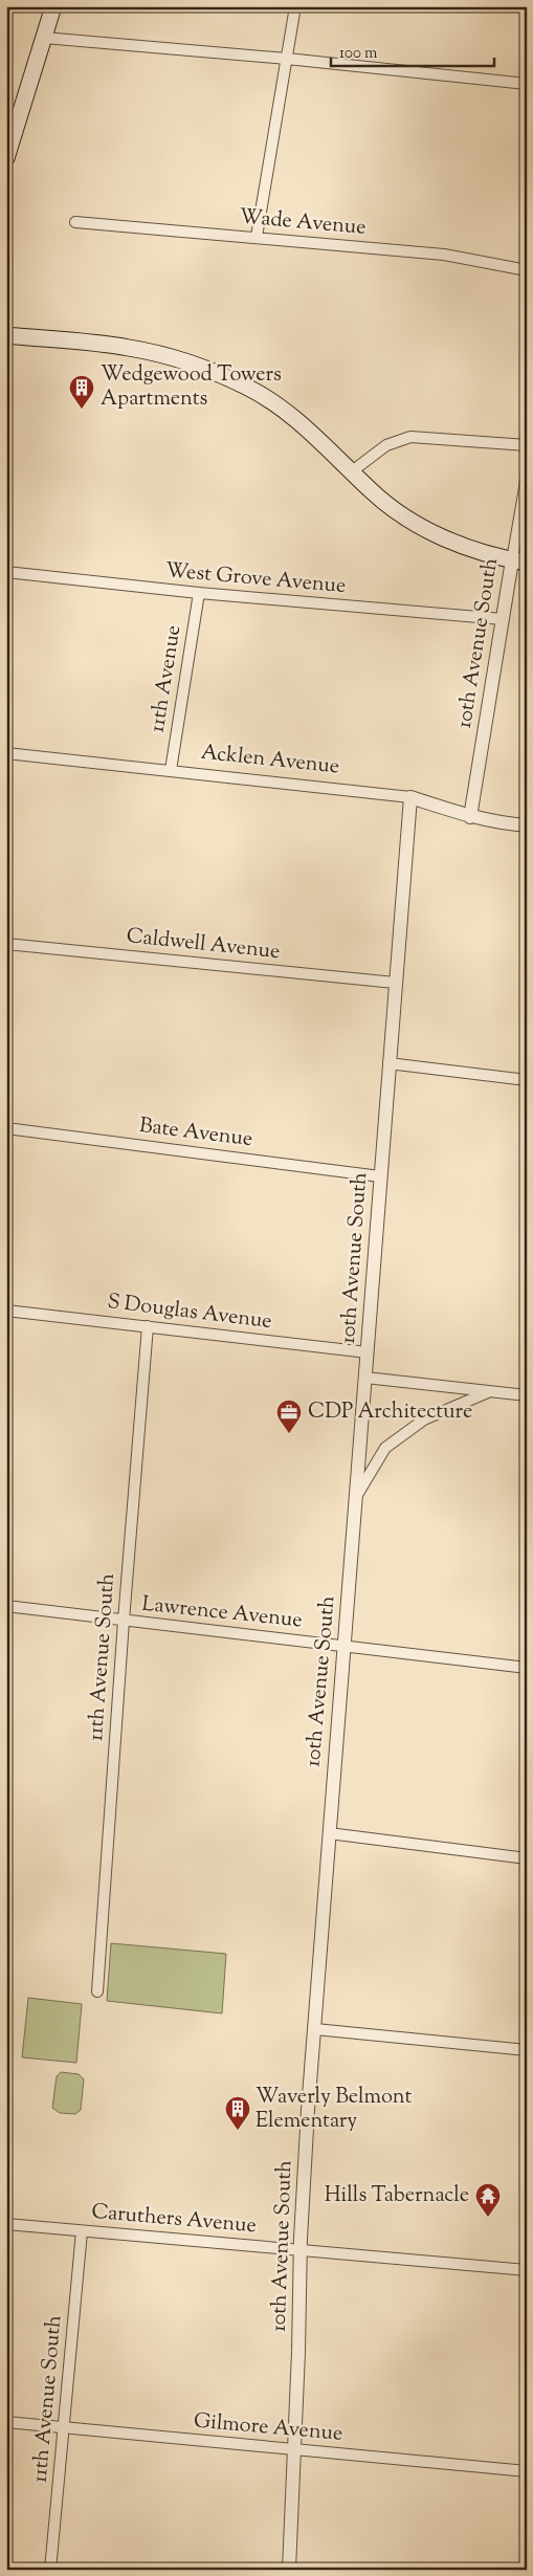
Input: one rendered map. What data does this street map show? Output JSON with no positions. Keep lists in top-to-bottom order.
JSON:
{
  "streets": {
    "street": [
      "Wade Avenue",
      "West Grove Avenue",
      "10th Avenue South",
      "11th Avenue",
      "Acklen Avenue",
      "Caldwell Avenue",
      "Bate Avenue",
      "S Douglas Avenue",
      "Lawrence Avenue",
      "11th Avenue South",
      "Caruthers Avenue",
      "Gilmore Avenue"
    ]
  },
  "crossings": [
    ["West Grove Avenue", "10th Avenue South"],
    ["West Grove Avenue", "11th Avenue"],
    ["10th Avenue South", "Acklen Avenue"],
    ["10th Avenue South", "Caldwell Avenue"],
    ["10th Avenue South", "Bate Avenue"],
    ["10th Avenue South", "S Douglas Avenue"],
    ["10th Avenue South", "Lawrence Avenue"],
    ["10th Avenue South", "Caruthers Avenue"],
    ["10th Avenue South", "Gilmore Avenue"],
    ["11th Avenue", "Acklen Avenue"],
    ["S Douglas Avenue", "11th Avenue South"],
    ["Lawrence Avenue", "11th Avenue South"],
    ["11th Avenue South", "Caruthers Avenue"],
    ["11th Avenue South", "Gilmore Avenue"]
  ],
  "places": {
    "building": ["Wedgewood Towers Apartments", "Waverly Belmont Elementary"],
    "office": ["CDP Architecture"],
    "temple": ["Hills Tabernacle"]
  },
  "scale_bar": "100 m"
}
